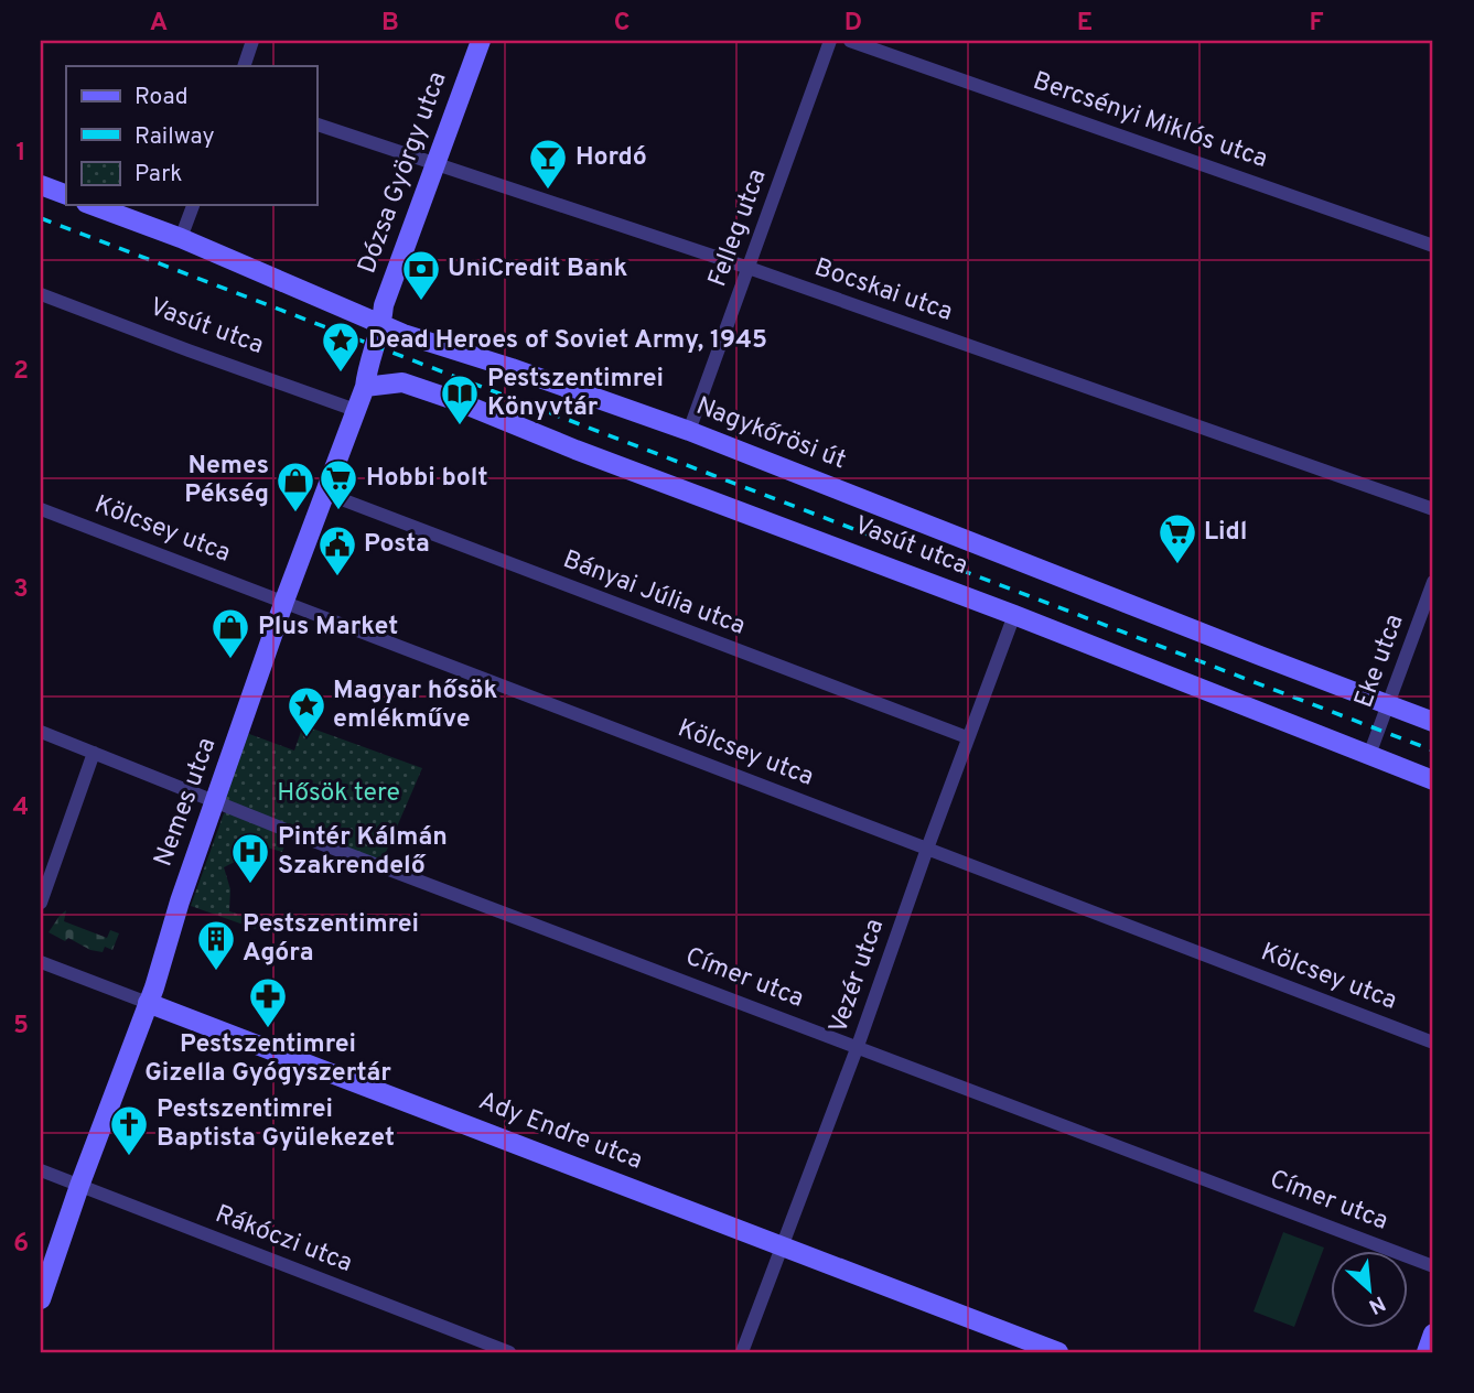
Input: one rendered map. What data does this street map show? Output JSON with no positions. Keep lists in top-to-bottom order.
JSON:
{
  "streets": {
    "street": [
      "Bercsényi Miklós utca",
      "Dózsa György utca",
      "Felleg utca",
      "Bocskai utca",
      "Vasút utca",
      "Nagykőrösi út",
      "Kölcsey utca",
      "Bányai Júlia utca",
      "Eke utca",
      "Nemes utca",
      "Vezér utca",
      "Címer utca",
      "Ady Endre utca",
      "Rákóczi utca"
    ]
  },
  "crossings": [
    ["Dózsa György utca", "Bocskai utca"],
    ["Dózsa György utca", "Nagykőrösi út"],
    ["Dózsa György utca", "Nemes utca"],
    ["Felleg utca", "Bocskai utca"],
    ["Felleg utca", "Nagykőrösi út"],
    ["Vasút utca", "Eke utca"],
    ["Vasút utca", "Nemes utca"],
    ["Vasút utca", "Vezér utca"],
    ["Nagykőrösi út", "Eke utca"],
    ["Nagykőrösi út", "Nemes utca"],
    ["Kölcsey utca", "Nemes utca"],
    ["Kölcsey utca", "Vezér utca"],
    ["Bányai Júlia utca", "Nemes utca"],
    ["Bányai Júlia utca", "Vezér utca"],
    ["Nemes utca", "Címer utca"],
    ["Nemes utca", "Ady Endre utca"],
    ["Nemes utca", "Rákóczi utca"],
    ["Vezér utca", "Címer utca"],
    ["Vezér utca", "Ady Endre utca"]
  ],
  "parks": ["Hősök tere"],
  "places": {
    "bar": ["Hordó"],
    "bank": ["UniCredit Bank"],
    "place": ["Dead Heroes of Soviet Army, 1945", "Magyar hősök emlékműve"],
    "library": ["Pestszentimrei Könyvtár"],
    "supermarket": ["Hobbi bolt", "Lidl"],
    "shop": ["Nemes Pékség", "Plus Market"],
    "public building": ["Posta"],
    "hospital": ["Pintér Kálmán Szakrendelő"],
    "building": ["Pestszentimrei Agóra"],
    "pharmacy": ["Pestszentimrei Gizella Gyógyszertár"],
    "church": ["Pestszentimrei Baptista Gyülekezet"]
  },
  "legend": ["Road", "Railway", "Park"],
  "north": "bottom right",
  "grid": {
    "columns": [
      "A",
      "B",
      "C",
      "D",
      "E",
      "F"
    ],
    "rows": [
      "1",
      "2",
      "3",
      "4",
      "5",
      "6"
    ]
  }
}
